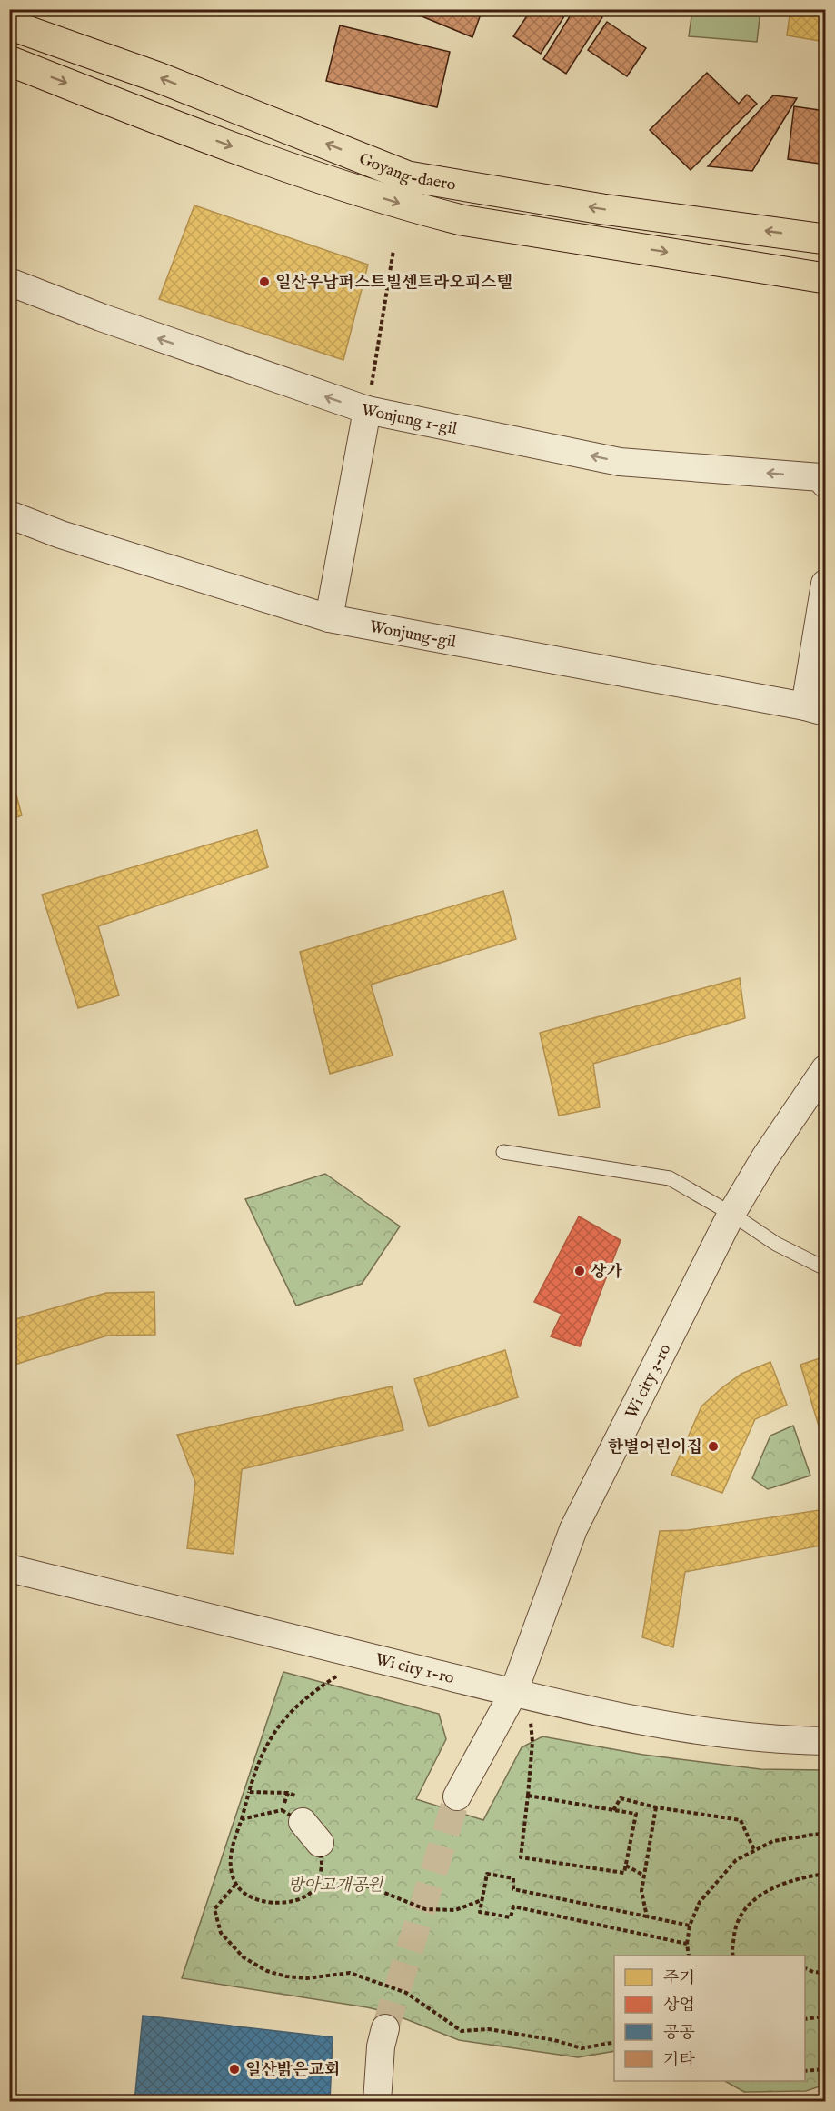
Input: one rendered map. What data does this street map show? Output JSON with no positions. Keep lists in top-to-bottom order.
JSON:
{
  "streets": {
    "main road": ["Goyang-daero"],
    "street": [
      "Wonjung 1-gil",
      "Wonjung-gil",
      "Wi city 3-ro",
      "Wi city 1-ro"
    ]
  },
  "crossings": [
    ["Wi city 3-ro", "Wi city 1-ro"]
  ],
  "one_way": ["Wonjung 1-gil"],
  "parks": ["방아고개공원"],
  "places": [
    "일산우남퍼스트빌센트라오피스텔",
    "상가",
    "한별어린이집",
    "일산밝은교회"
  ],
  "legend": [
    "주거",
    "상업",
    "공공",
    "기타"
  ]
}
